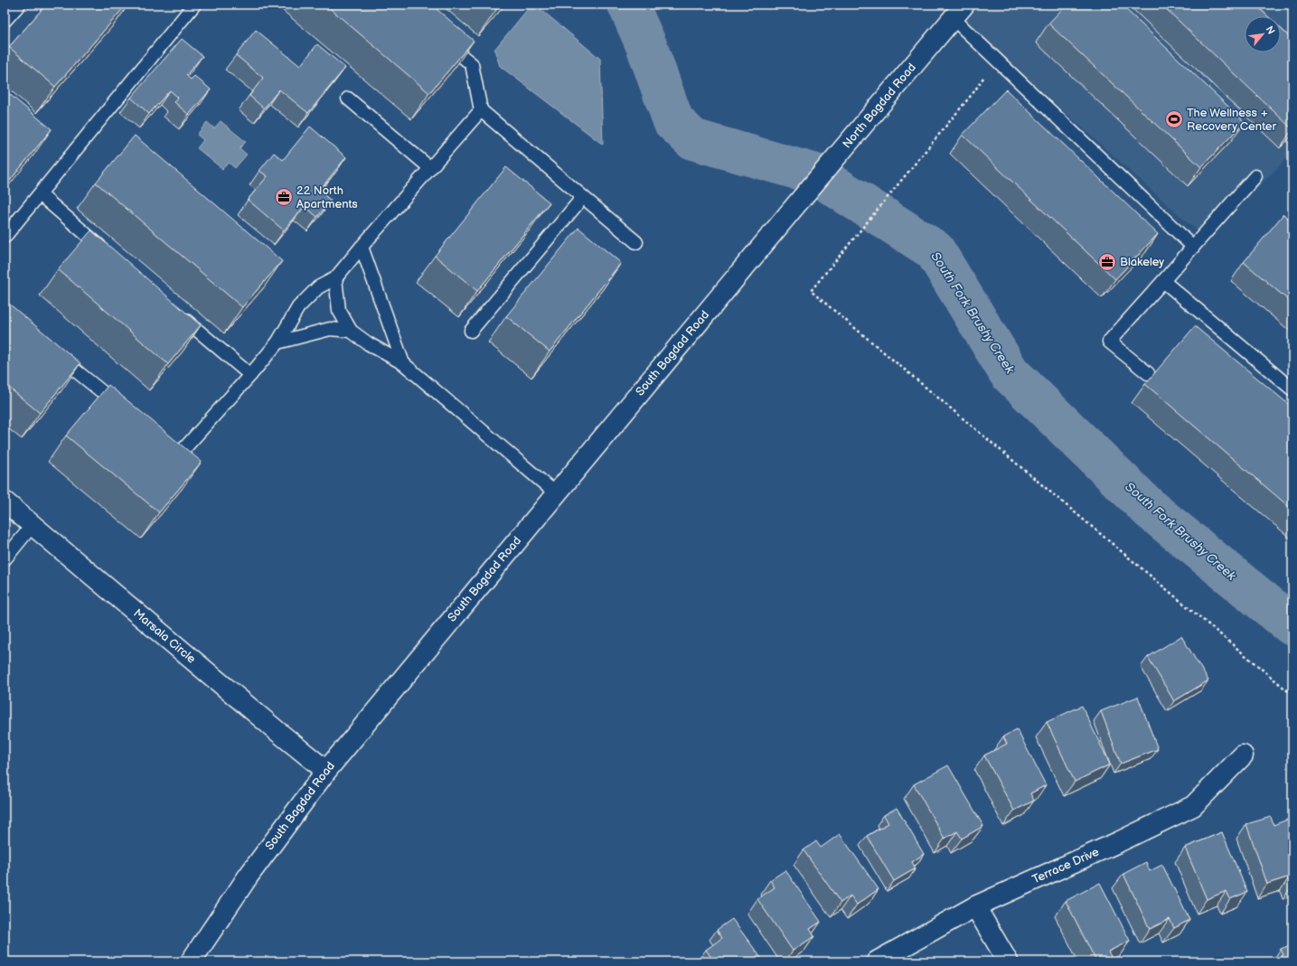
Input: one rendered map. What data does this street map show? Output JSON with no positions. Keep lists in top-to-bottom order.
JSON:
{
  "streets": {
    "main road": [
      "North Bagdad Road",
      "South Bagdad Road",
      "Marsala Circle",
      "Terrace Drive"
    ]
  },
  "crossings": [
    ["North Bagdad Road", "South Bagdad Road"],
    ["South Bagdad Road", "Marsala Circle"]
  ],
  "water": ["South Fork Brushy Creek"],
  "places": {
    "sports": ["The Wellness + Recovery Center"],
    "office": ["22 North Apartments", "Blakeley"]
  },
  "north": "top right"
}
